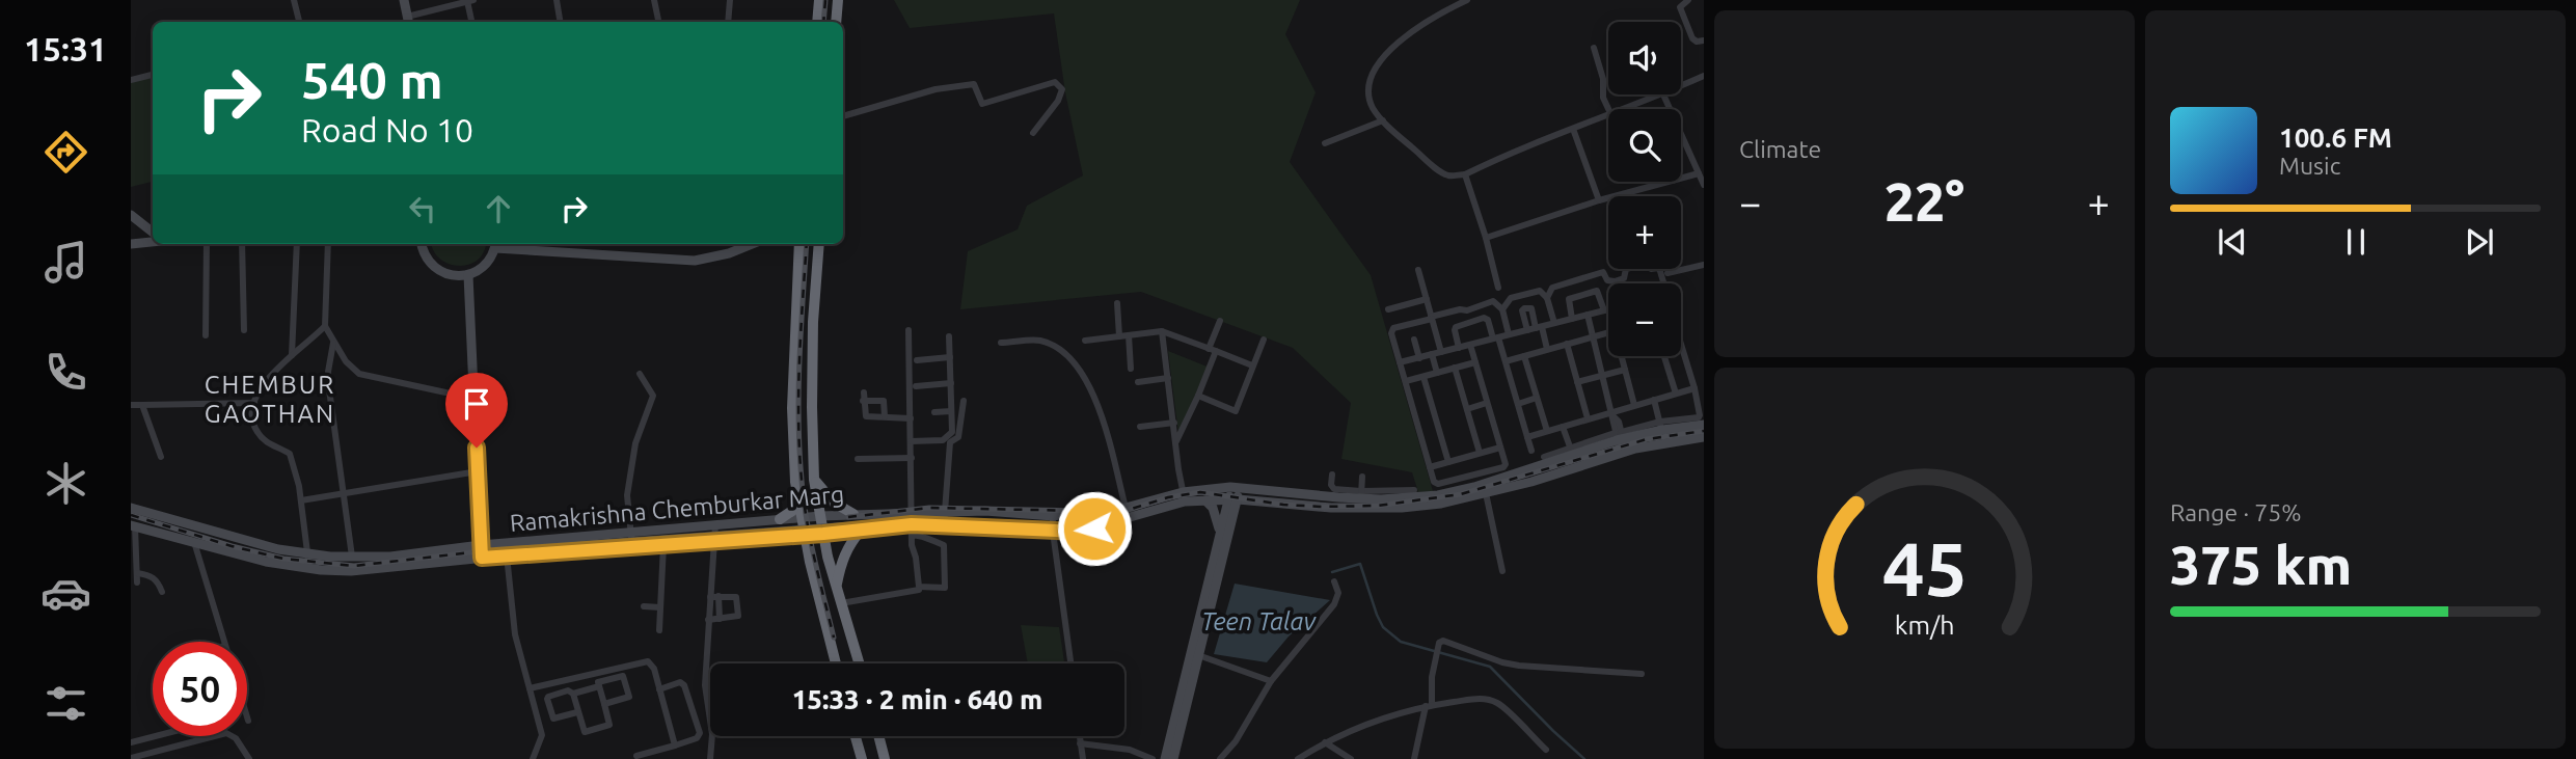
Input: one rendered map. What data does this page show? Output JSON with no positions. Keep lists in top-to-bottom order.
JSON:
{
  "streets": {
    "main road": ["Ramakrishna Chemburkar Marg"]
  },
  "districts": ["CHEMBUR GAOTHAN"],
  "water": ["Teen Talav"],
  "page": {
    "tabs": "15:31",
    "tile": [
      "Climate",
      ["Range · 75%", "375 km"]
    ],
    "map_buttons": ["+", "−"],
    "turn": ["540 m", "Road No 10"],
    "song": ["100.6 FM", "Music"],
    "heat": ["−", "22°", "+"],
    "limit": "50",
    "trip": "15:33 · 2 min · 640 m",
    "gauge": ["45", "km/h"]
  }
}
